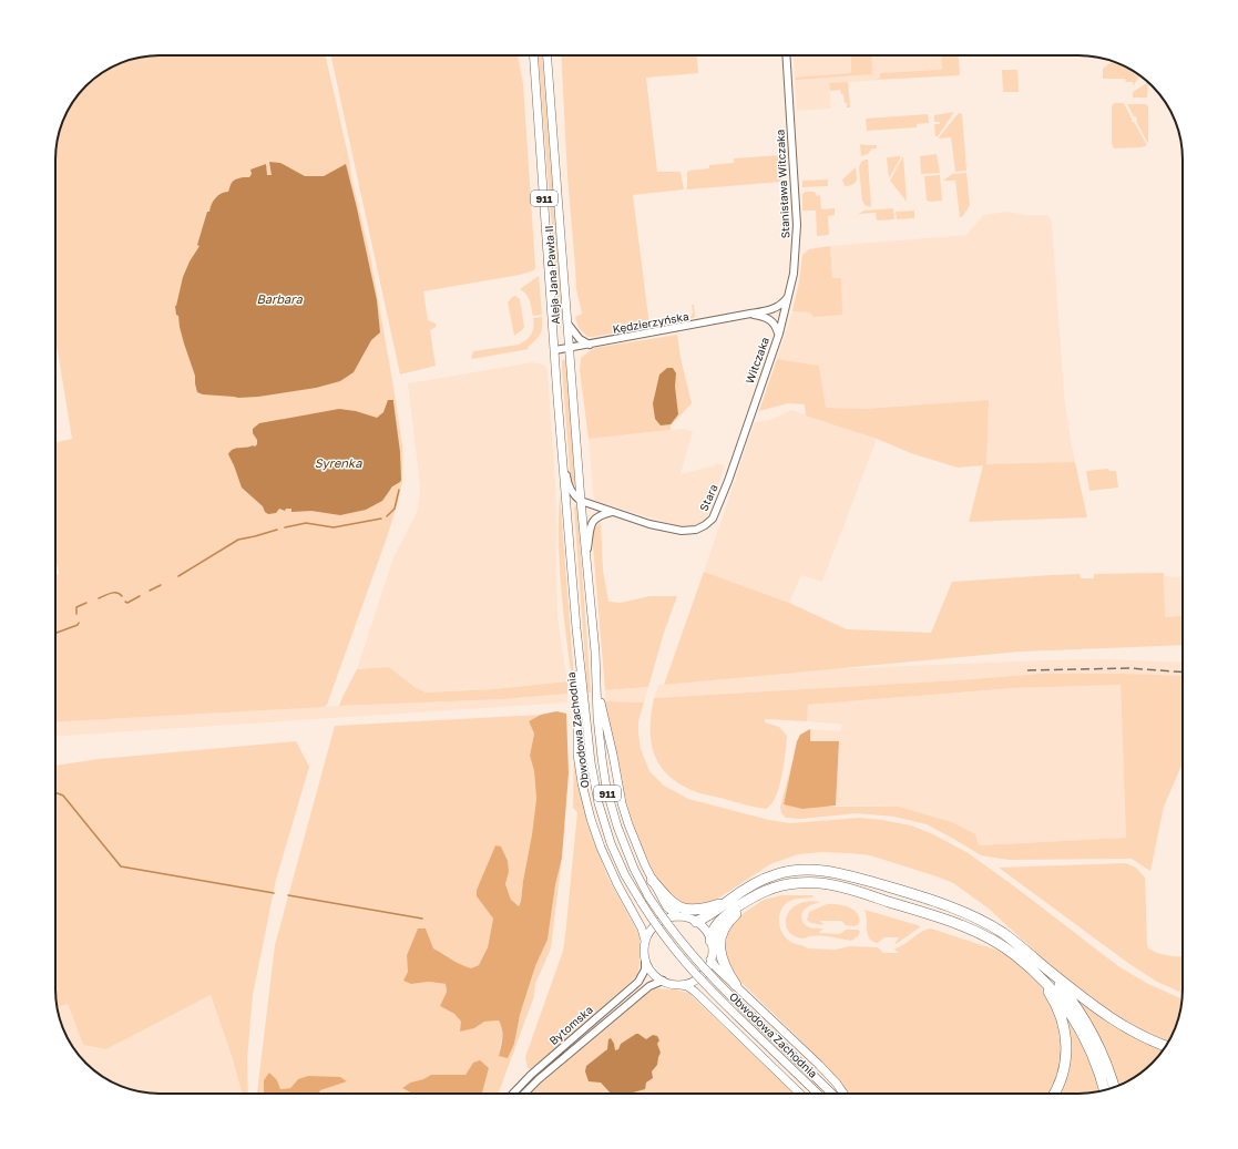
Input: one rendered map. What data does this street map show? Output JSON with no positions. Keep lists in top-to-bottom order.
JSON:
{
  "streets": {
    "main road": ["911", "Aleja Jana Pawła II", "Obwodowa Zachodnia"],
    "street": [
      "Stanisława Witczaka",
      "Kędzierzyńska",
      "Witczaka",
      "Stara",
      "Bytomska"
    ]
  },
  "crossings": [
    ["Stanisława Witczaka", "Kędzierzyńska"],
    ["Stanisława Witczaka", "Witczaka"],
    ["Aleja Jana Pawła II", "Kędzierzyńska"],
    ["Aleja Jana Pawła II", "Stara"],
    ["Aleja Jana Pawła II", "Obwodowa Zachodnia"],
    ["Kędzierzyńska", "Witczaka"],
    ["Witczaka", "Stara"],
    ["Stara", "Obwodowa Zachodnia"]
  ],
  "water": ["Barbara", "Syrenka"]
}
